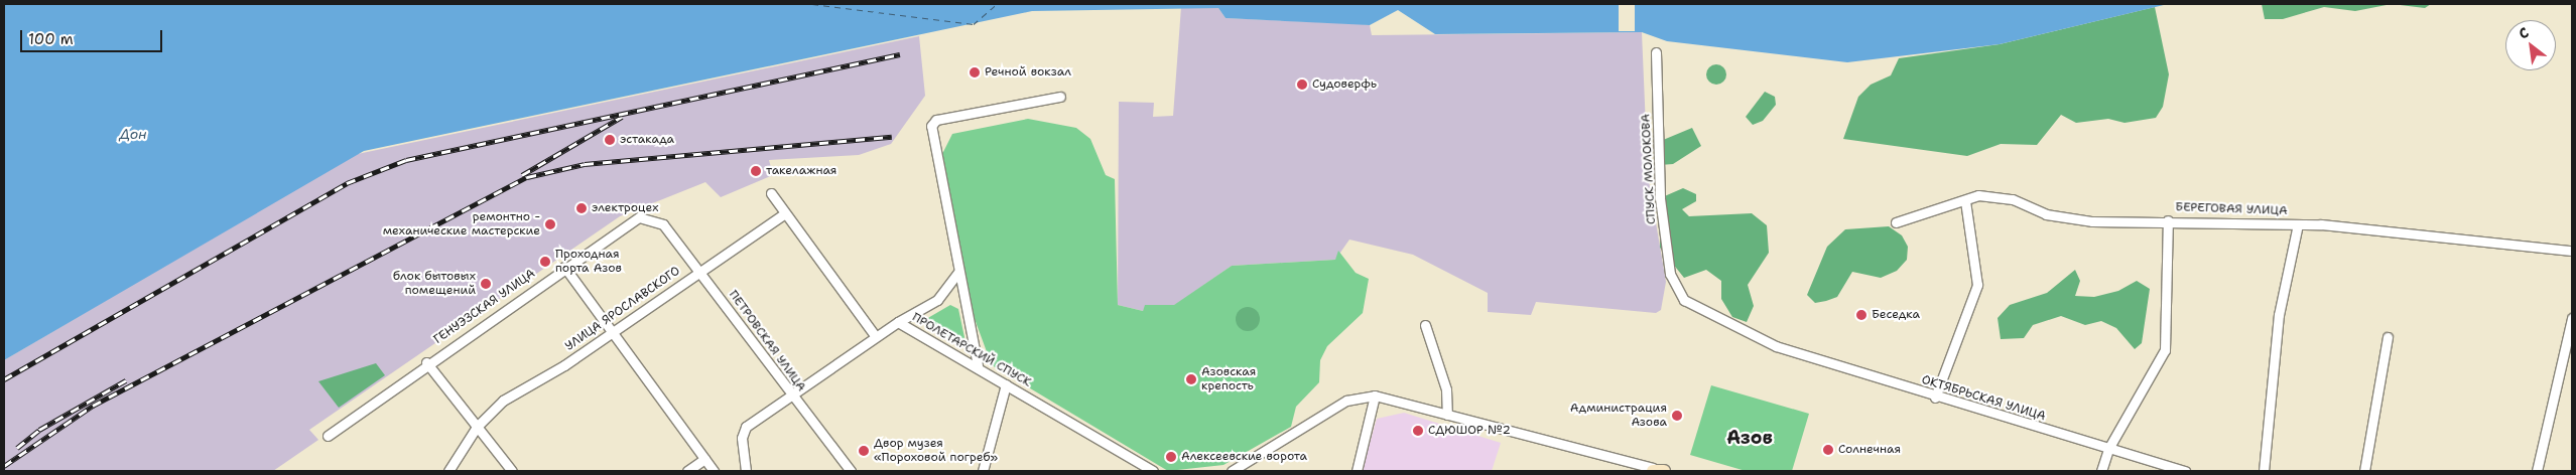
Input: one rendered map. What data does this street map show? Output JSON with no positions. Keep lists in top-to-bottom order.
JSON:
{
  "streets": {
    "street": [
      "СПУСК МОЛОКОВА",
      "БЕРЕГОВАЯ УЛИЦА",
      "ГЕНУЭЗСКАЯ УЛИЦА",
      "УЛИЦА ЯРОСЛАВСКОГО",
      "ПЕТРОВСКАЯ УЛИЦА",
      "ПРОЛЕТАРСКИЙ СПУСК",
      "ОКТЯБРЬСКАЯ УЛИЦА"
    ]
  },
  "crossings": [
    ["СПУСК МОЛОКОВА", "ОКТЯБРЬСКАЯ УЛИЦА"],
    ["ГЕНУЭЗСКАЯ УЛИЦА", "ПЕТРОВСКАЯ УЛИЦА"],
    ["УЛИЦА ЯРОСЛАВСКОГО", "ПЕТРОВСКАЯ УЛИЦА"],
    ["ПЕТРОВСКАЯ УЛИЦА", "ПРОЛЕТАРСКИЙ СПУСК"]
  ],
  "districts": ["Азов"],
  "water": ["Дон"],
  "places": [
    "Речной вокзал",
    "Судоверфь",
    "эстакада",
    "такелажная",
    "электроцех",
    "ремонтно - механические мастерские",
    "Проходная порта Азов",
    "блок бытовых помещений",
    "Беседка",
    "Азовская крепость",
    "Администрация Азова",
    "СДЮШОР №2",
    "Солнечная",
    "Двор музея «Пороховой погреб»",
    "Алексеевские ворота"
  ],
  "scale_bar": "100 m",
  "north": "top left"
}
